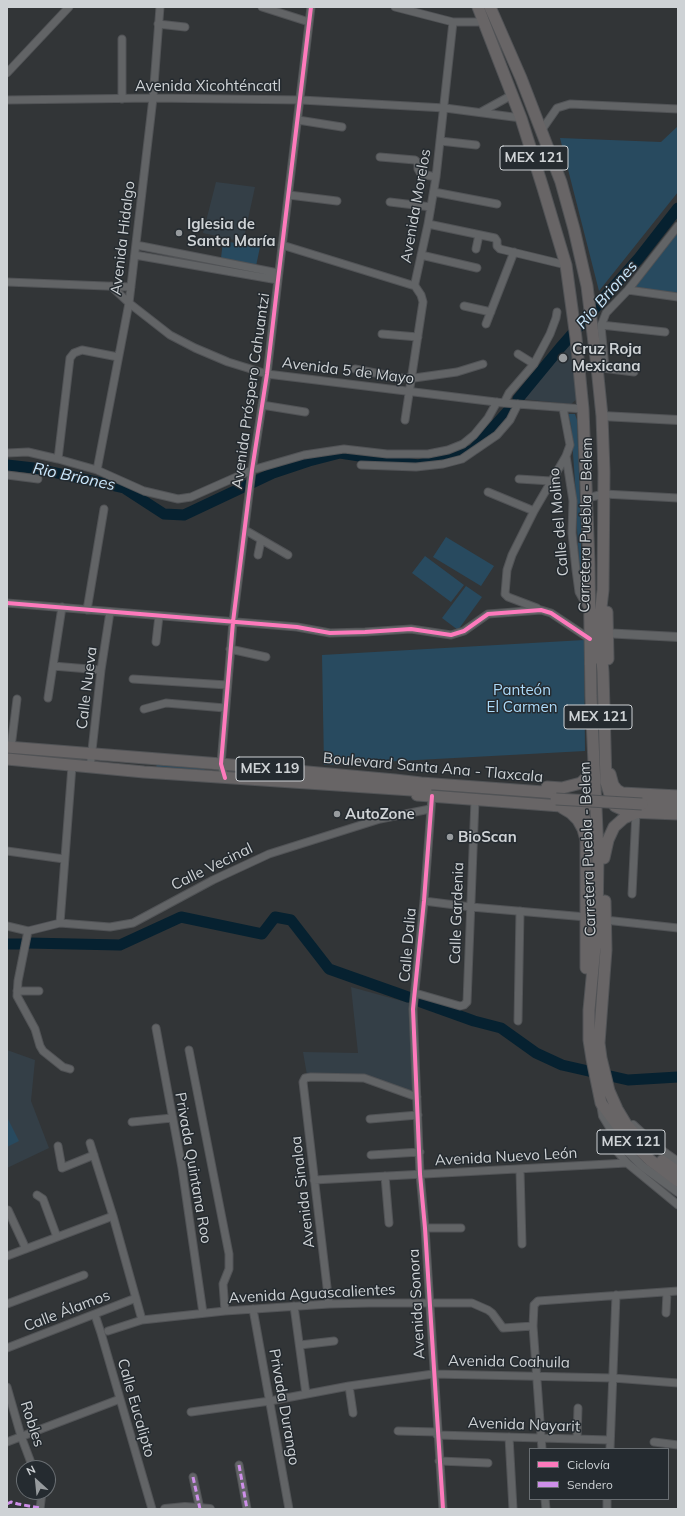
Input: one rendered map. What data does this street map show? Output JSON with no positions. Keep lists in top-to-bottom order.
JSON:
{
  "streets": {
    "main road": [
      "MEX 121",
      "Carretera Puebla - Belem",
      "Boulevard Santa Ana - Tlaxcala",
      "MEX 119"
    ],
    "street": [
      "Avenida Xicohténcatl",
      "Avenida Morelos",
      "Avenida Hidalgo",
      "Avenida 5 de Mayo",
      "Avenida Próspero Cahuantzi",
      "Calle del Molino",
      "Calle Nueva",
      "Calle Vecinal",
      "Calle Gardenia",
      "Calle Dalia",
      "Avenida Nuevo León",
      "Privada Quintana Roo",
      "Avenida Sinaloa",
      "Avenida Aguascalientes",
      "Avenida Sonora",
      "Calle Álamos",
      "Avenida Coahuila",
      "Privada Durango",
      "Calle Eucalipto",
      "Robles",
      "Avenida Nayarit"
    ]
  },
  "crossings": [
    ["Avenida Xicohténcatl", "Avenida Morelos"],
    ["Avenida Xicohténcatl", "Avenida Hidalgo"],
    ["Avenida Xicohténcatl", "Avenida Próspero Cahuantzi"],
    ["Avenida Xicohténcatl", "Carretera Puebla - Belem"],
    ["Avenida Morelos", "Avenida 5 de Mayo"],
    ["Avenida Hidalgo", "Avenida 5 de Mayo"],
    ["Avenida 5 de Mayo", "Avenida Próspero Cahuantzi"],
    ["Avenida 5 de Mayo", "Calle del Molino"],
    ["Avenida 5 de Mayo", "Carretera Puebla - Belem"],
    ["Avenida Próspero Cahuantzi", "Boulevard Santa Ana - Tlaxcala"],
    ["Calle del Molino", "Carretera Puebla - Belem"],
    ["Calle Nueva", "Boulevard Santa Ana - Tlaxcala"],
    ["Calle Vecinal", "Calle Dalia"],
    ["Calle Gardenia", "Calle Dalia"],
    ["Calle Dalia", "Avenida Sinaloa"],
    ["Calle Dalia", "Avenida Sonora"],
    ["Avenida Nuevo León", "Avenida Sinaloa"],
    ["Avenida Nuevo León", "Avenida Sonora"],
    ["Privada Quintana Roo", "Avenida Aguascalientes"],
    ["Avenida Sinaloa", "Avenida Aguascalientes"],
    ["Avenida Sinaloa", "Avenida Sonora"],
    ["Avenida Aguascalientes", "Avenida Sonora"],
    ["Avenida Aguascalientes", "Privada Durango"],
    ["Avenida Sonora", "Avenida Coahuila"],
    ["Avenida Sonora", "Avenida Nayarit"],
    ["Calle Álamos", "Calle Eucalipto"],
    ["Avenida Coahuila", "Privada Durango"]
  ],
  "water": ["Rio Briones"],
  "parks": ["Panteón El Carmen"],
  "places": [
    "Iglesia de Santa María",
    "Cruz Roja Mexicana",
    "AutoZone",
    "BioScan"
  ],
  "legend": ["Ciclovía", "Sendero"],
  "north": "top left"
}
